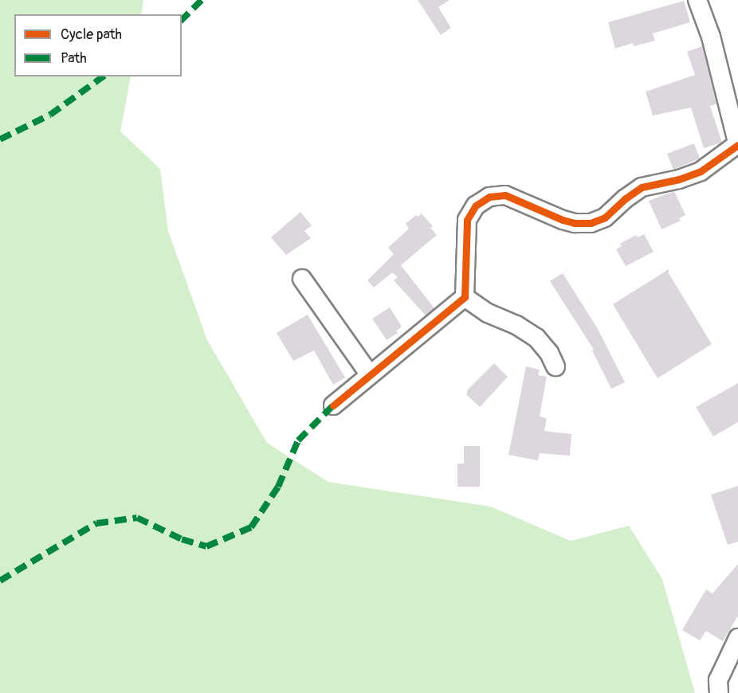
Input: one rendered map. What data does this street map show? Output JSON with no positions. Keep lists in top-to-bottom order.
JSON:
{
  "legend": ["Cycle path", "Path"]
}
